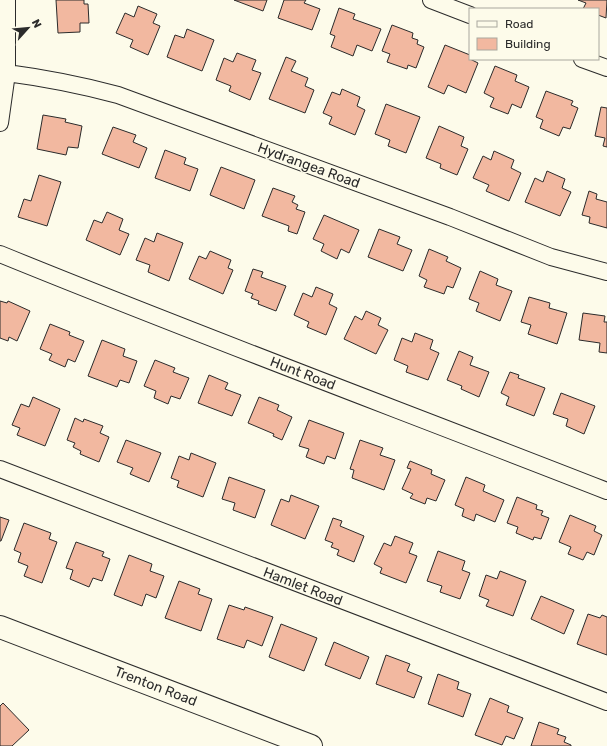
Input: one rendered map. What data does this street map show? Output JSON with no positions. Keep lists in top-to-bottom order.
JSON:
{
  "streets": {
    "main road": ["Trenton Road"],
    "street": ["Hydrangea Road", "Hunt Road", "Hamlet Road"]
  },
  "legend": ["Road", "Building"],
  "north": "top right"
}
